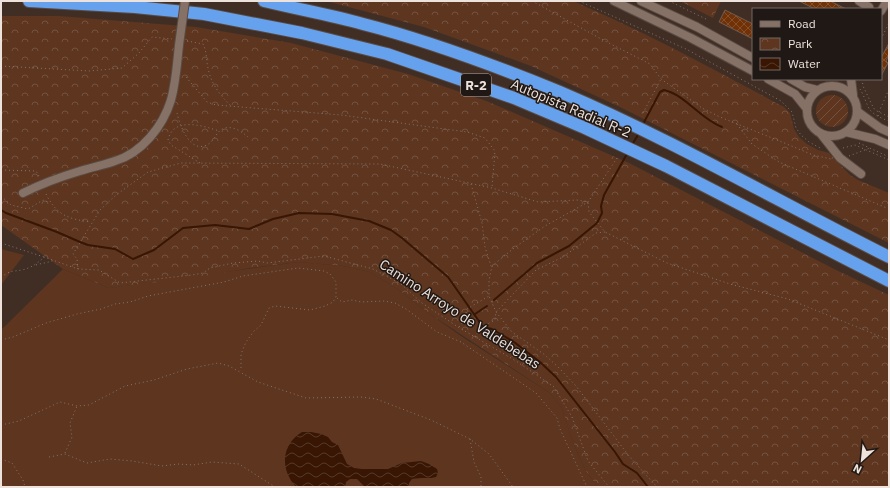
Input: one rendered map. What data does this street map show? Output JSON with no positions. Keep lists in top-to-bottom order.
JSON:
{
  "streets": {
    "highway": ["R-2", "Autopista Radial R-2"],
    "path": ["Camino Arroyo de Valdebebas"]
  },
  "legend": ["Road", "Park", "Water"],
  "north": "bottom left"
}
